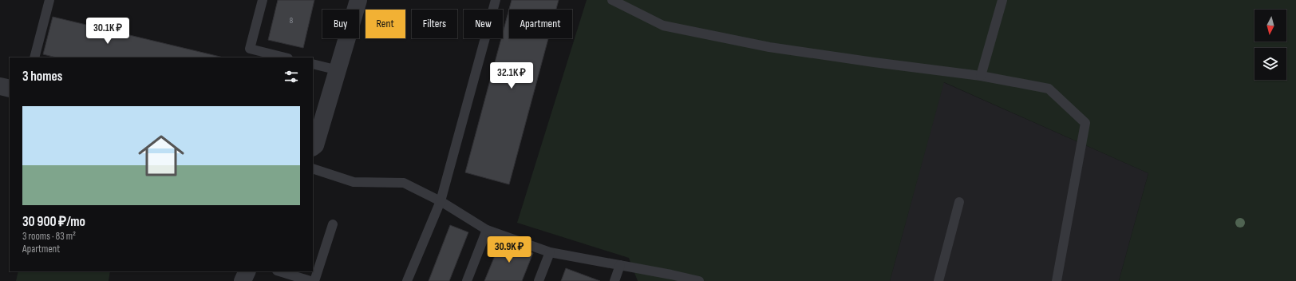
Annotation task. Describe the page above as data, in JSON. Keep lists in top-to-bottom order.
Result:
{
  "house_numbers": ["8"],
  "north": "bottom",
  "page": {
    "chip": [
      "Buy",
      "Rent",
      "Filters",
      "New",
      "Apartment"
    ],
    "price": ["30.1K ₽", "32.1K ₽", "30.9K ₽"],
    "heading": "3 homes",
    "list": [
      {
        "name": "30 900 ₽/mo",
        "note": "3 rooms · 83 m² · Apartment"
      }
    ]
  }
}
